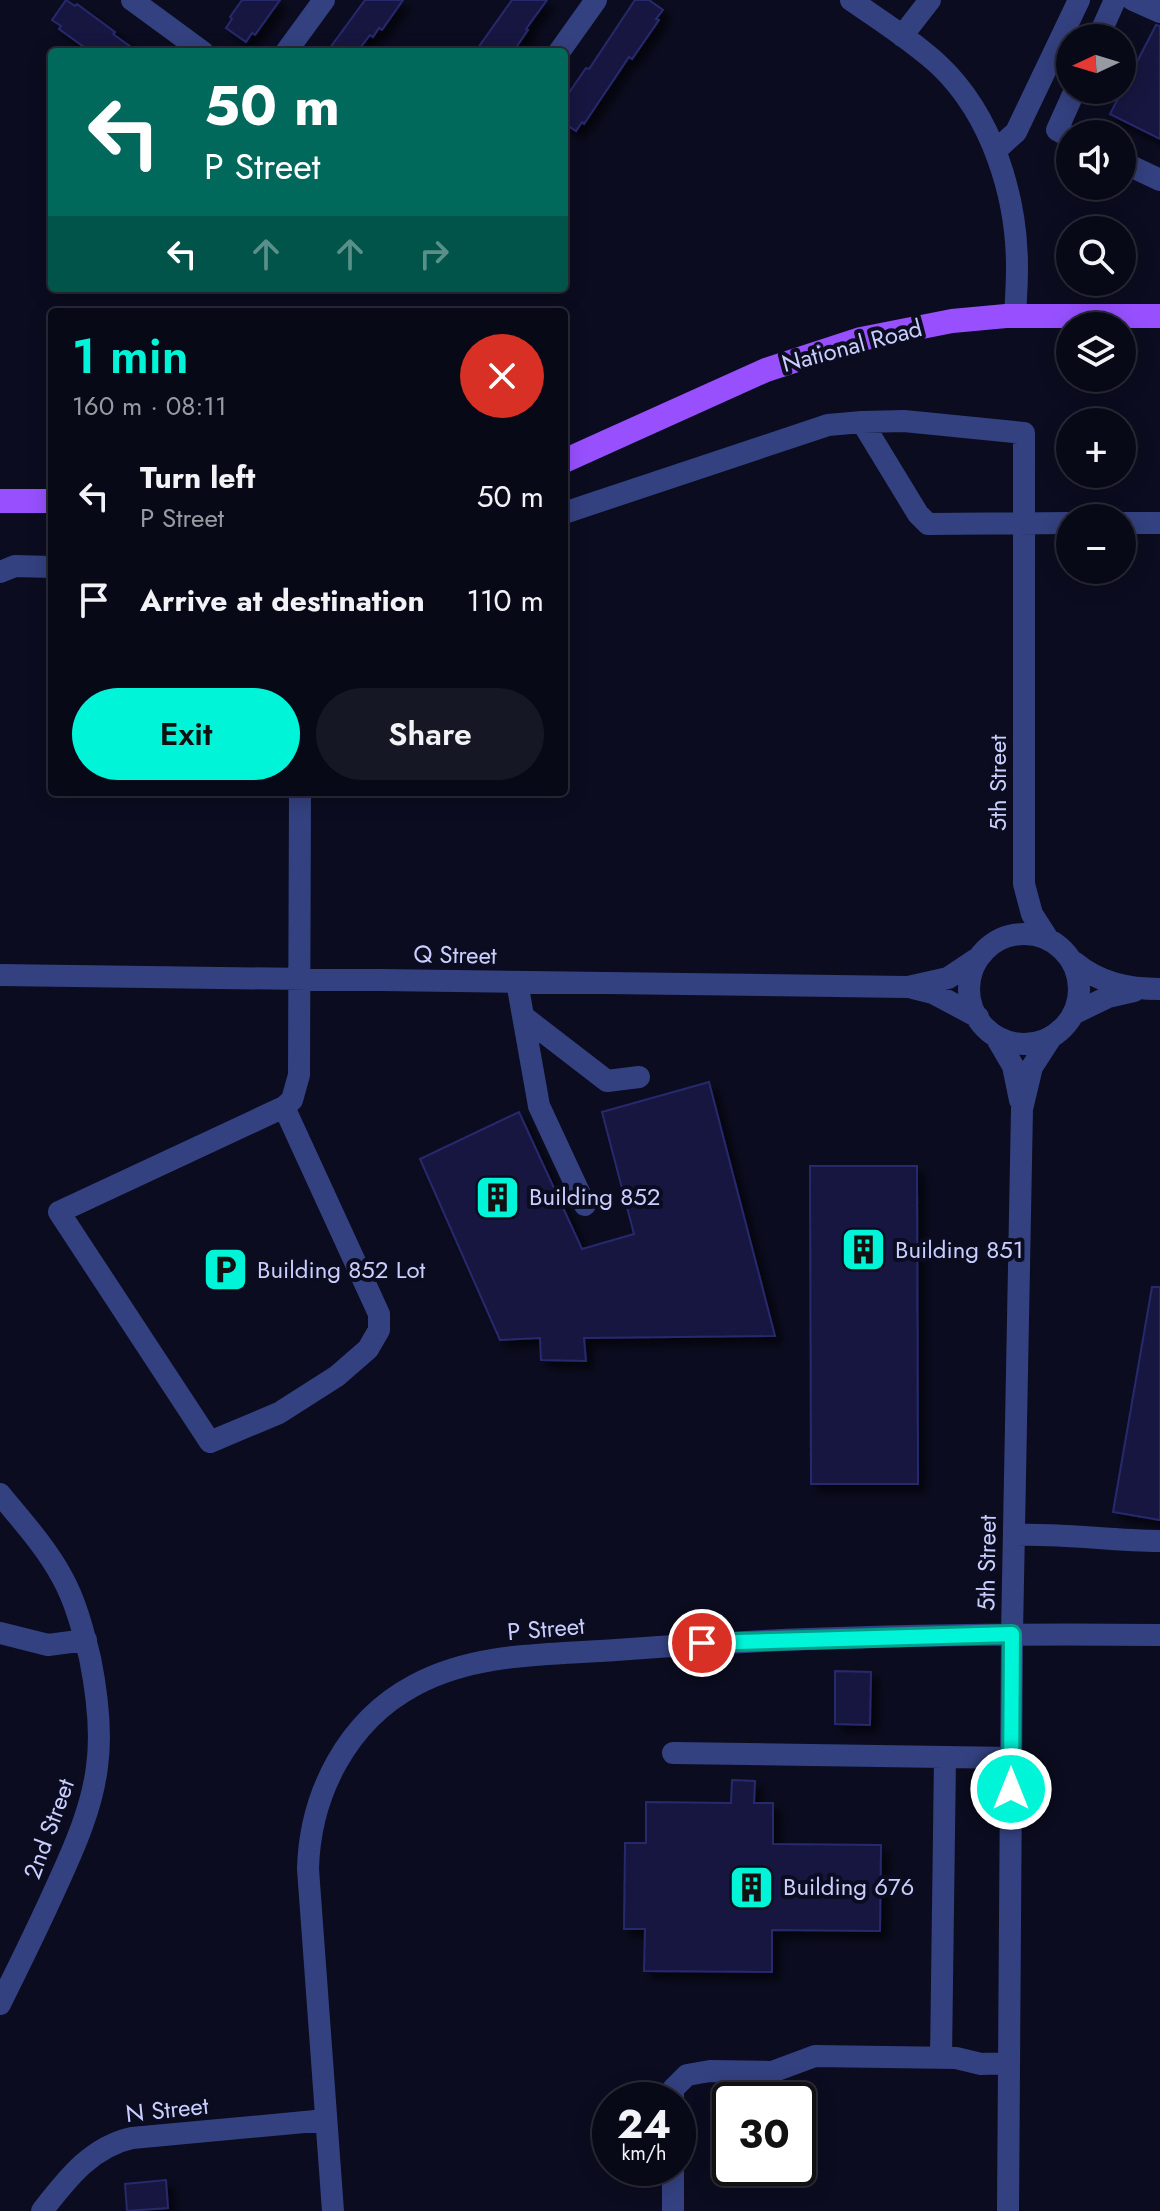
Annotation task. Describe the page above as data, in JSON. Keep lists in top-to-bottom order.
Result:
{
  "streets": {
    "main road": ["National Road"],
    "street": [
      "5th Street",
      "Q Street",
      "P Street",
      "2nd Street",
      "N Street"
    ]
  },
  "crossings": [
    ["5th Street", "Q Street"],
    ["5th Street", "P Street"],
    ["P Street", "N Street"]
  ],
  "places": {
    "building": ["Building 852", "Building 851", "Building 676"],
    "parking": ["Building 852 Lot"]
  },
  "north": "left",
  "page": {
    "map_buttons": ["+", "−"],
    "turn": ["50 m", "P Street"],
    "heading": ["1 min", "160 m · 08:11"],
    "list": [
      {
        "name": "Turn left",
        "note": "P Street",
        "value": "50 m"
      },
      {
        "name": "Arrive at destination",
        "value": "110 m"
      }
    ],
    "buttons": ["Exit", "Share"],
    "speed": "24 km/h",
    "limit": "30"
  }
}
